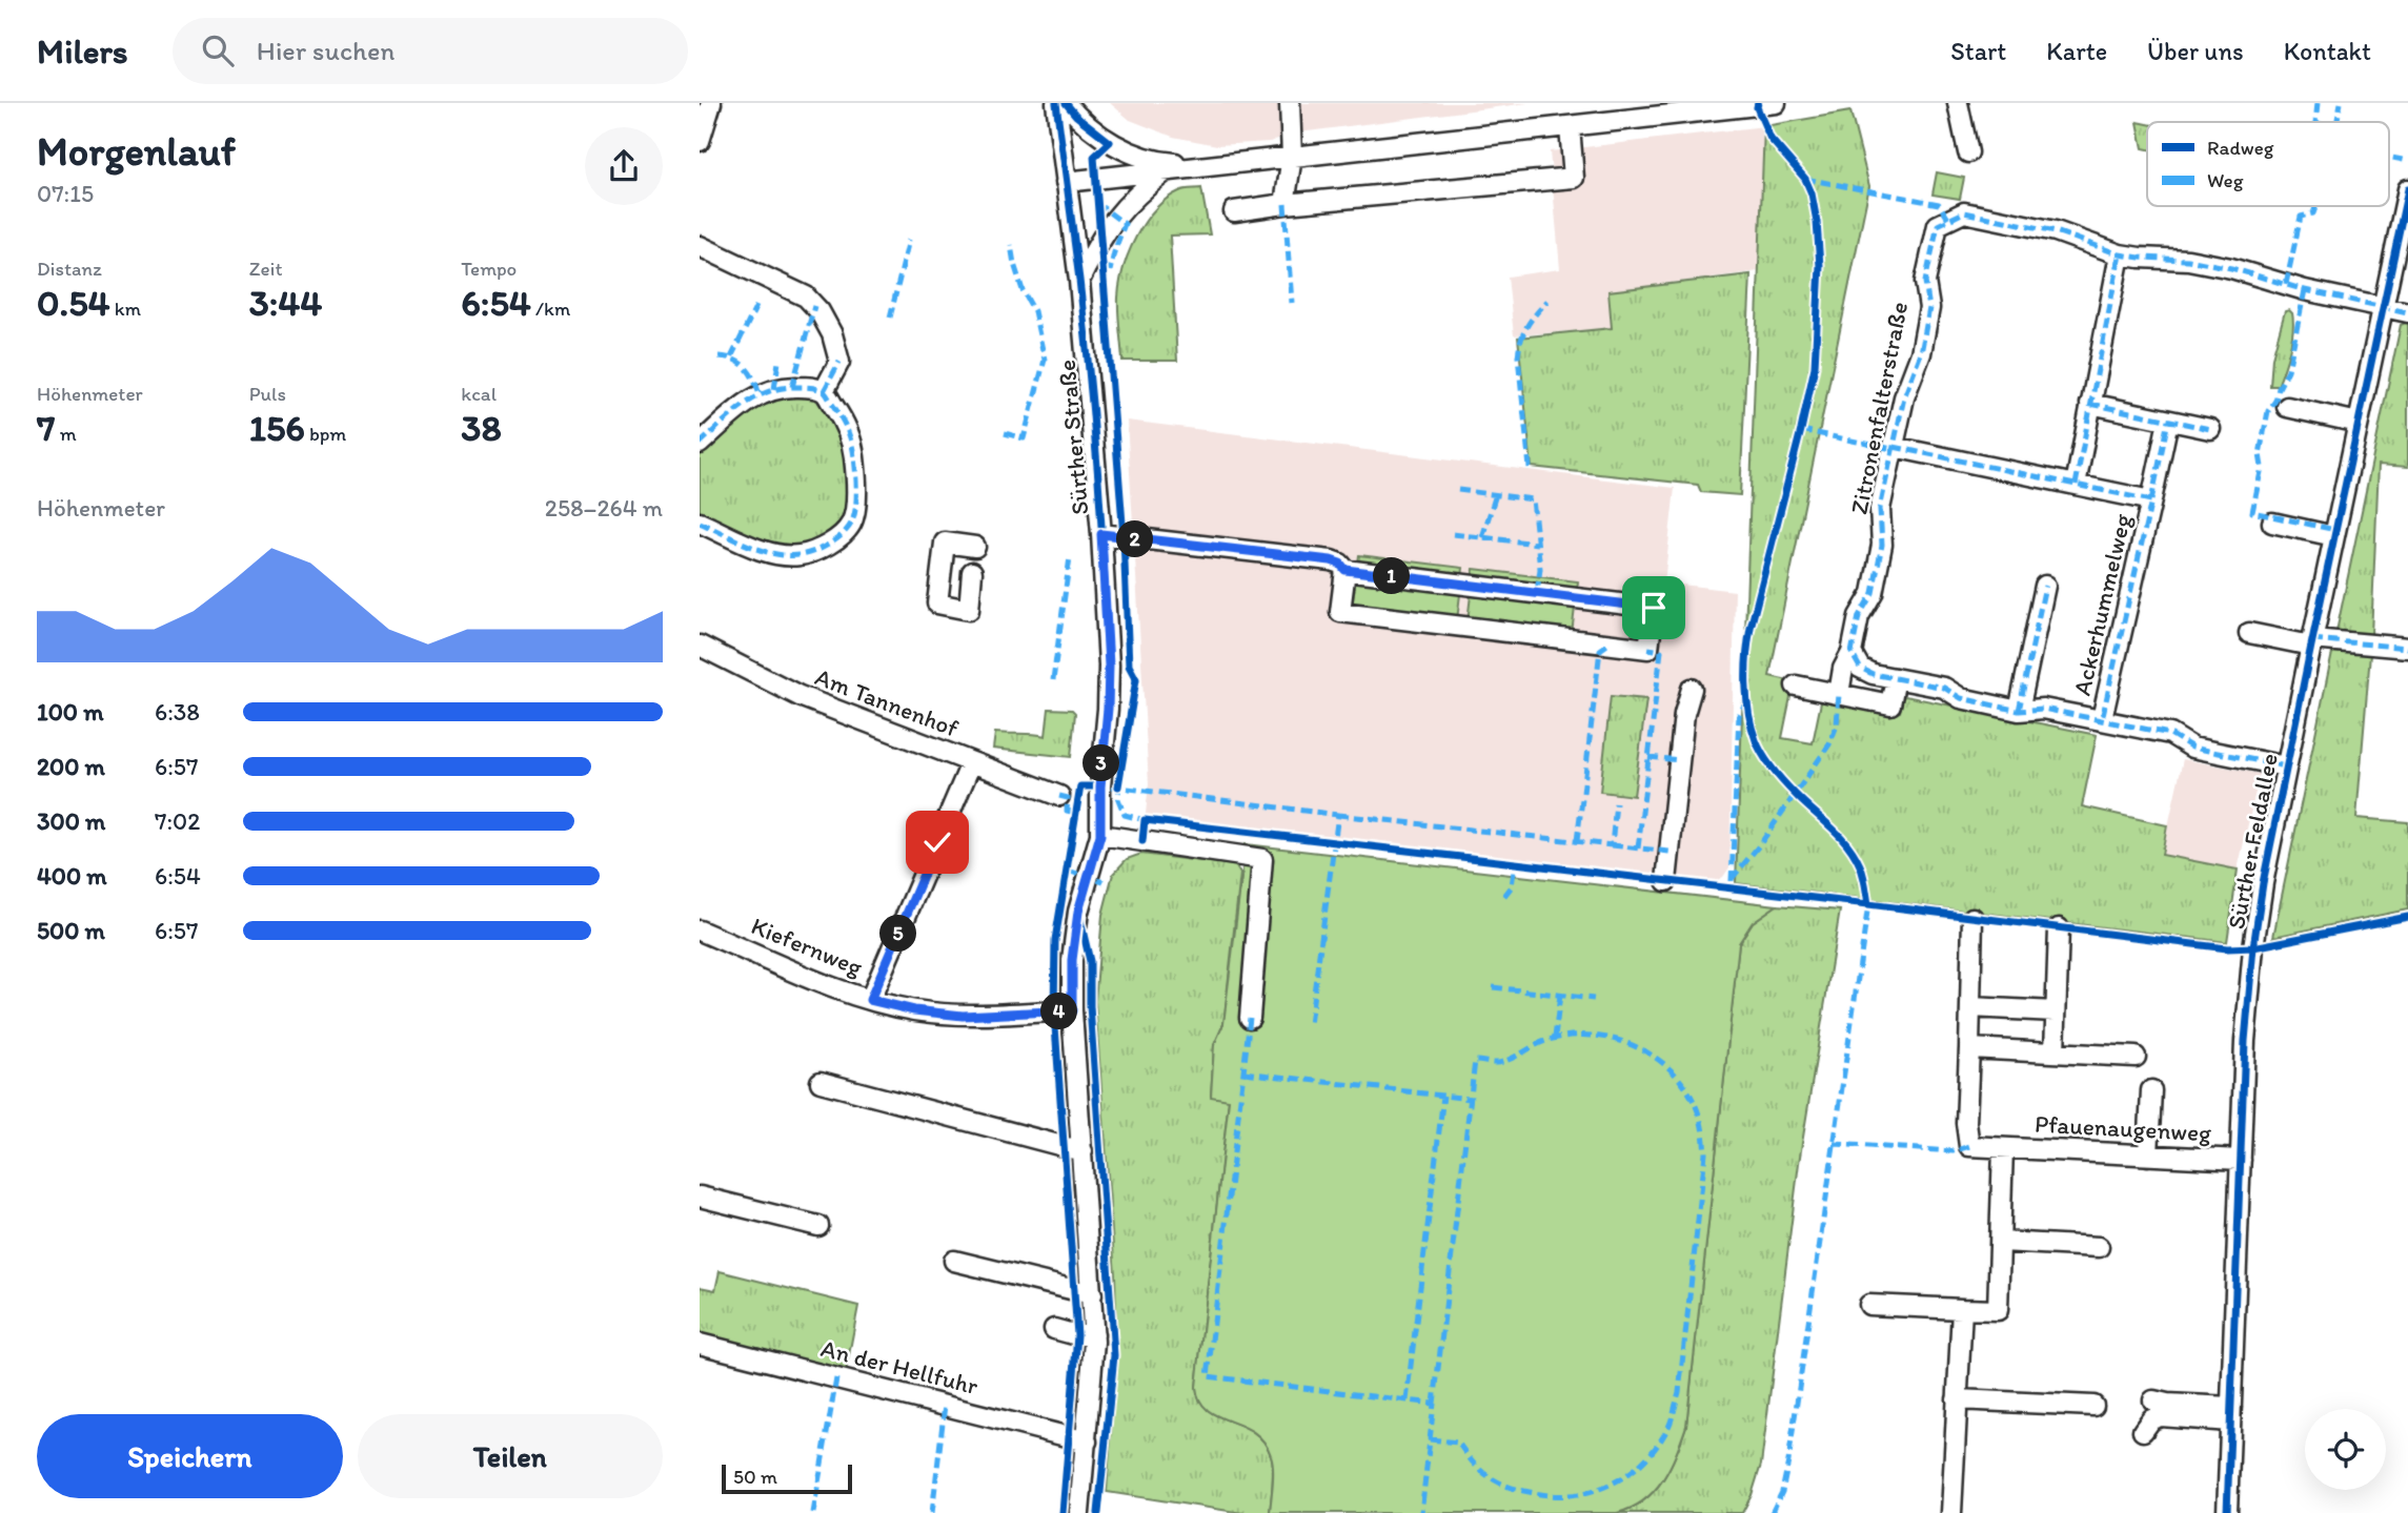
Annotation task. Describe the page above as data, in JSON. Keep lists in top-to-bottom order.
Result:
{
  "streets": {
    "street": [
      "Zitronenfalterstraße",
      "Sürther Straße",
      "Ackerhummelweg",
      "Am Tannenhof",
      "Sürther Feldallee",
      "Kiefernweg",
      "Pfauenaugenweg",
      "An der Hellfuhr"
    ]
  },
  "crossings": [
    ["Zitronenfalterstraße", "Ackerhummelweg"],
    ["Zitronenfalterstraße", "Sürther Feldallee"],
    ["Sürther Straße", "Kiefernweg"],
    ["Sürther Straße", "An der Hellfuhr"],
    ["Sürther Feldallee", "Pfauenaugenweg"]
  ],
  "legend": ["Radweg", "Weg"],
  "scale_bar": "50 m",
  "page": {
    "header": "Milers",
    "search": "Hier suchen",
    "nav": [
      "Start",
      "Karte",
      "Über uns",
      "Kontakt"
    ],
    "heading": ["Morgenlauf", "07:15"],
    "stats": [
      ["Distanz", "0.54 km"],
      ["Zeit", "3:44"],
      ["Tempo", "6:54 /km"],
      ["Höhenmeter", "7 m"],
      ["Puls", "156 bpm"],
      ["kcal", "38"]
    ],
    "chart": ["Höhenmeter", "258–264 m"],
    "pins": [
      "2",
      "1",
      "3",
      "5",
      "4"
    ],
    "list": [
      {
        "name": "100 m",
        "note": "6:38"
      },
      {
        "name": "200 m",
        "note": "6:57"
      },
      {
        "name": "300 m",
        "note": "7:02"
      },
      {
        "name": "400 m",
        "note": "6:54"
      },
      {
        "name": "500 m",
        "note": "6:57"
      }
    ],
    "buttons": ["Speichern", "Teilen"],
    "scale": "50 m"
  }
}
